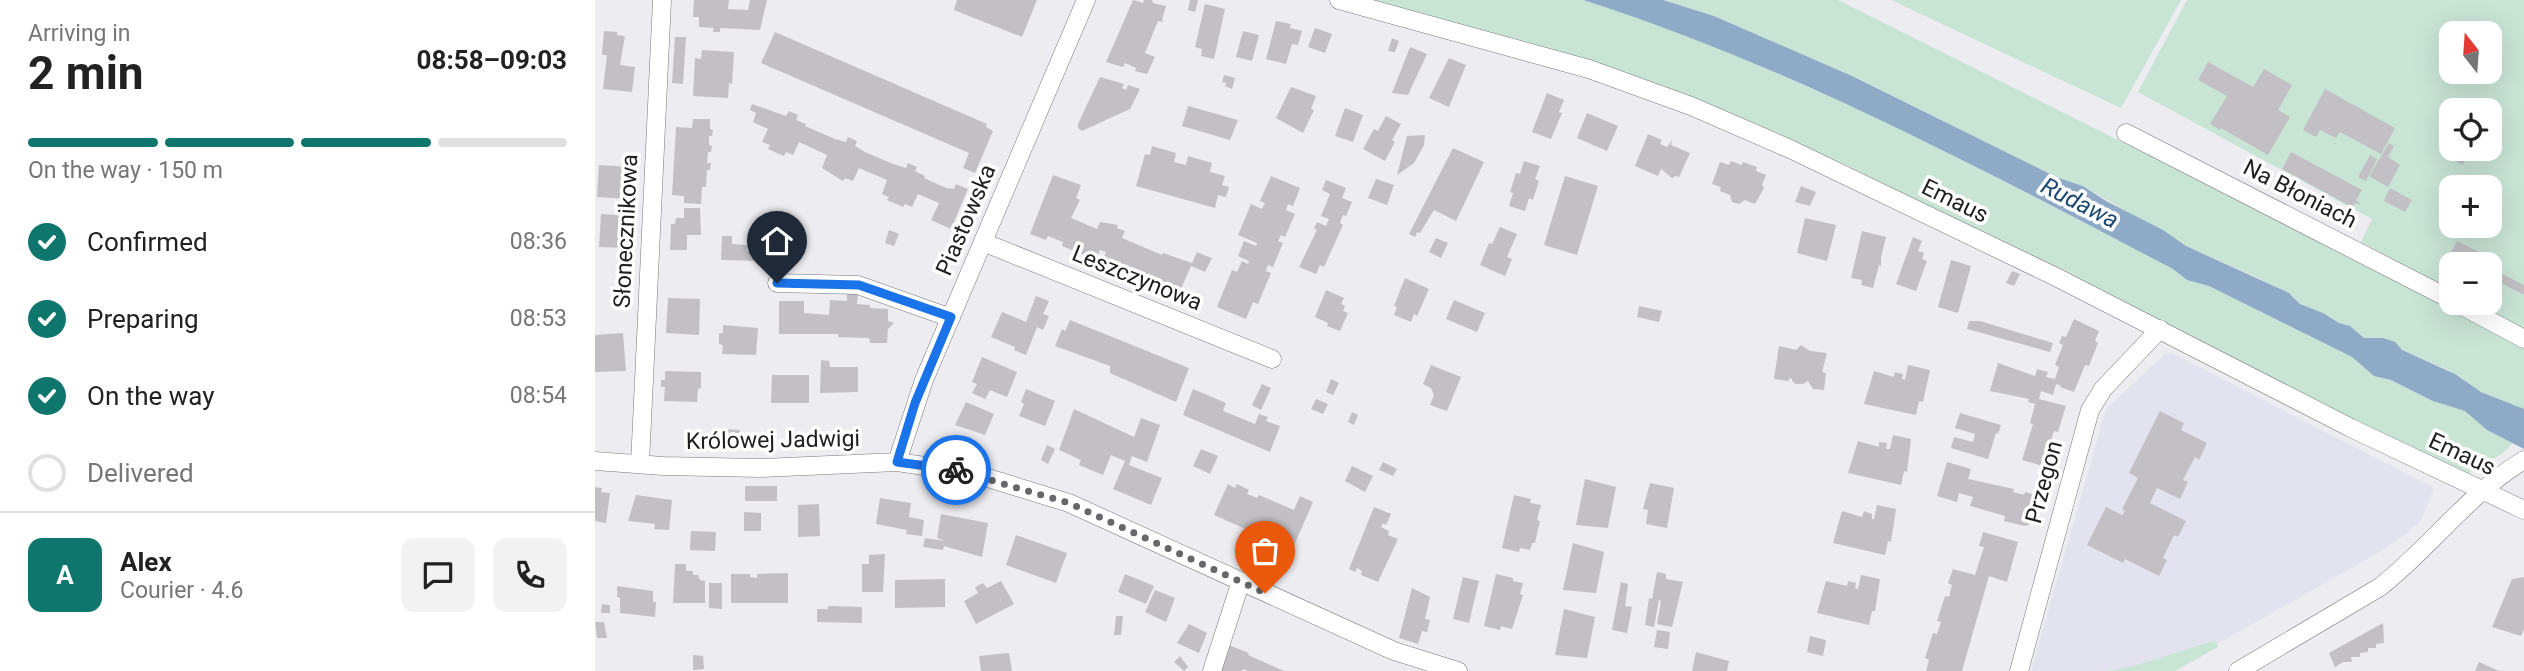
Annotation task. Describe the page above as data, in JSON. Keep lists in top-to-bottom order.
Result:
{
  "streets": {
    "street": [
      "Na Błoniach",
      "Emaus",
      "Piastowska",
      "Słonecznikowa",
      "Leszczynowa",
      "Królowej Jadwigi",
      "Przegon"
    ]
  },
  "crossings": [
    ["Emaus", "Przegon"],
    ["Piastowska", "Leszczynowa"],
    ["Piastowska", "Królowej Jadwigi"],
    ["Słonecznikowa", "Królowej Jadwigi"]
  ],
  "water": ["Rudawa"],
  "north": "top",
  "page": {
    "heading": ["2 min", "Arriving in", "08:58–09:03"],
    "panel": ["Alex", "Courier · 4.6"],
    "map_buttons": ["+", "−"],
    "bar": "On the way · 150 m",
    "list": [
      ["Confirmed", "08:36"],
      ["Preparing", "08:53"],
      ["On the way", "08:54"],
      "Delivered"
    ],
    "round": "A"
  }
}
